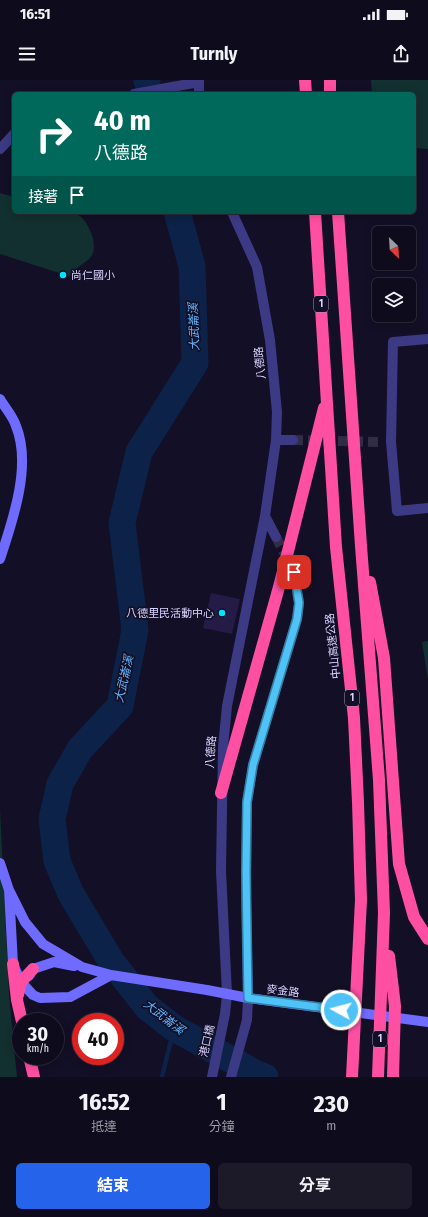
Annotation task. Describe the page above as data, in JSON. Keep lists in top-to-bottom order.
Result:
{
  "streets": {
    "highway": ["1", "中山高速公路"],
    "street": ["八德路", "麥金路", "港口橋"]
  },
  "crossings": [
    ["八德路", "麥金路"],
    ["八德路", "港口橋"],
    ["麥金路", "港口橋"]
  ],
  "water": ["大武崙溪"],
  "places": ["尚仁國小", "八德里民活動中心"],
  "north": "bottom right",
  "page": {
    "status": "16:51",
    "header": "Turnly",
    "turn": ["40 m", "八德路"],
    "then": "接著",
    "speed": "30 km/h",
    "limit": "40",
    "eta": [
      "16:52",
      "抵達",
      "1",
      "分鐘",
      "230",
      "m"
    ],
    "buttons": ["結束", "分享"]
  }
}
